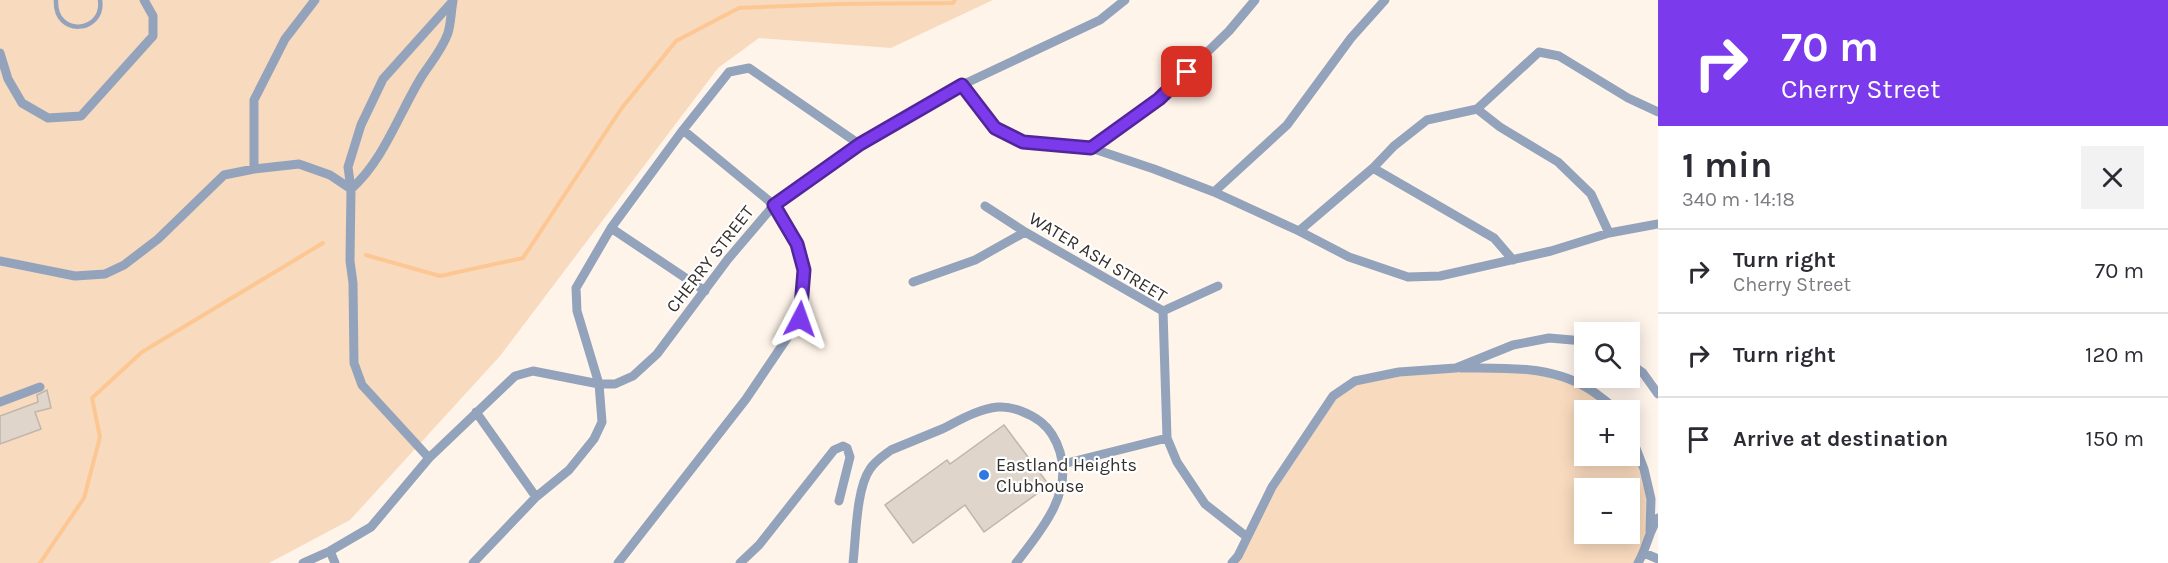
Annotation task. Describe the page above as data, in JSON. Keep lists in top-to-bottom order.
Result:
{
  "streets": {
    "street": ["WATER ASH STREET", "CHERRY STREET"]
  },
  "places": ["Eastland Heights Clubhouse"],
  "page": {
    "turn": ["70 m", "Cherry Street"],
    "heading": ["1 min", "340 m · 14:18"],
    "list": [
      {
        "name": "Turn right",
        "note": "Cherry Street",
        "value": "70 m"
      },
      {
        "name": "Turn right",
        "value": "120 m"
      },
      {
        "name": "Arrive at destination",
        "value": "150 m"
      }
    ],
    "map_buttons": ["+", "−"]
  }
}
